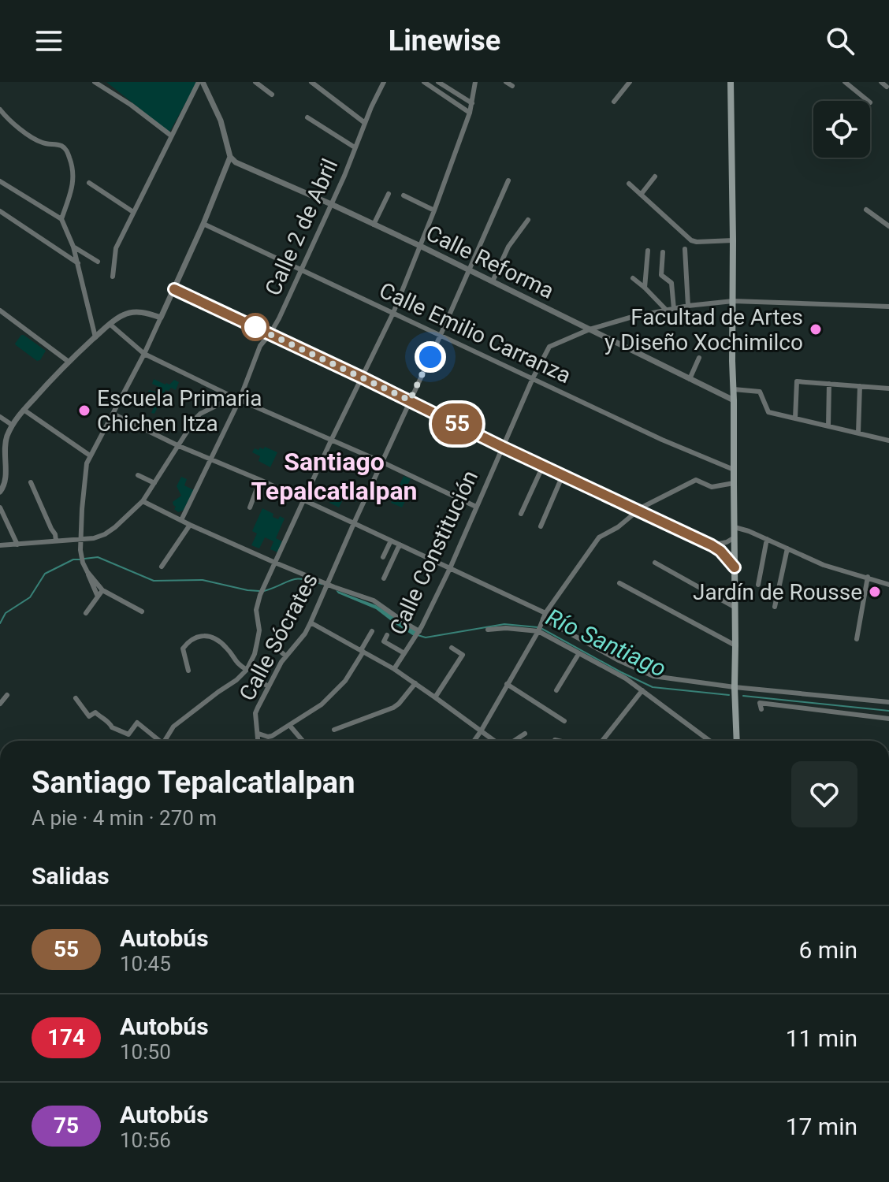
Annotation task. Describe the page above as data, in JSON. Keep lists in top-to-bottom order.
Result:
{
  "streets": {
    "street": [
      "Calle 2 de Abril",
      "Calle Reforma",
      "Calle Emilio Carranza",
      "Calle Constitución",
      "Calle Sócrates"
    ]
  },
  "crossings": [
    ["Calle 2 de Abril", "Calle Reforma"],
    ["Calle 2 de Abril", "Calle Emilio Carranza"],
    ["Calle Reforma", "Calle Constitución"],
    ["Calle Reforma", "Calle Sócrates"],
    ["Calle Emilio Carranza", "Calle Constitución"],
    ["Calle Emilio Carranza", "Calle Sócrates"]
  ],
  "districts": ["Santiago Tepalcatlalpan"],
  "water": ["Río Santiago"],
  "places": ["Facultad de Artes y Diseño Xochimilco", "Escuela Primaria Chichen Itza", "Jardín de Rousse"],
  "lines": ["bus line 55"],
  "page": {
    "header": "Linewise",
    "on_map": "55",
    "heading": [
      ["Santiago Tepalcatlalpan", "A pie · 4 min · 270 m"],
      "Salidas"
    ],
    "list": [
      {
        "mark": "55",
        "name": "Autobús",
        "note": "10:45",
        "value": "6 min"
      },
      {
        "mark": "174",
        "name": "Autobús",
        "note": "10:50",
        "value": "11 min"
      },
      {
        "mark": "75",
        "name": "Autobús",
        "note": "10:56",
        "value": "17 min"
      }
    ]
  }
}
